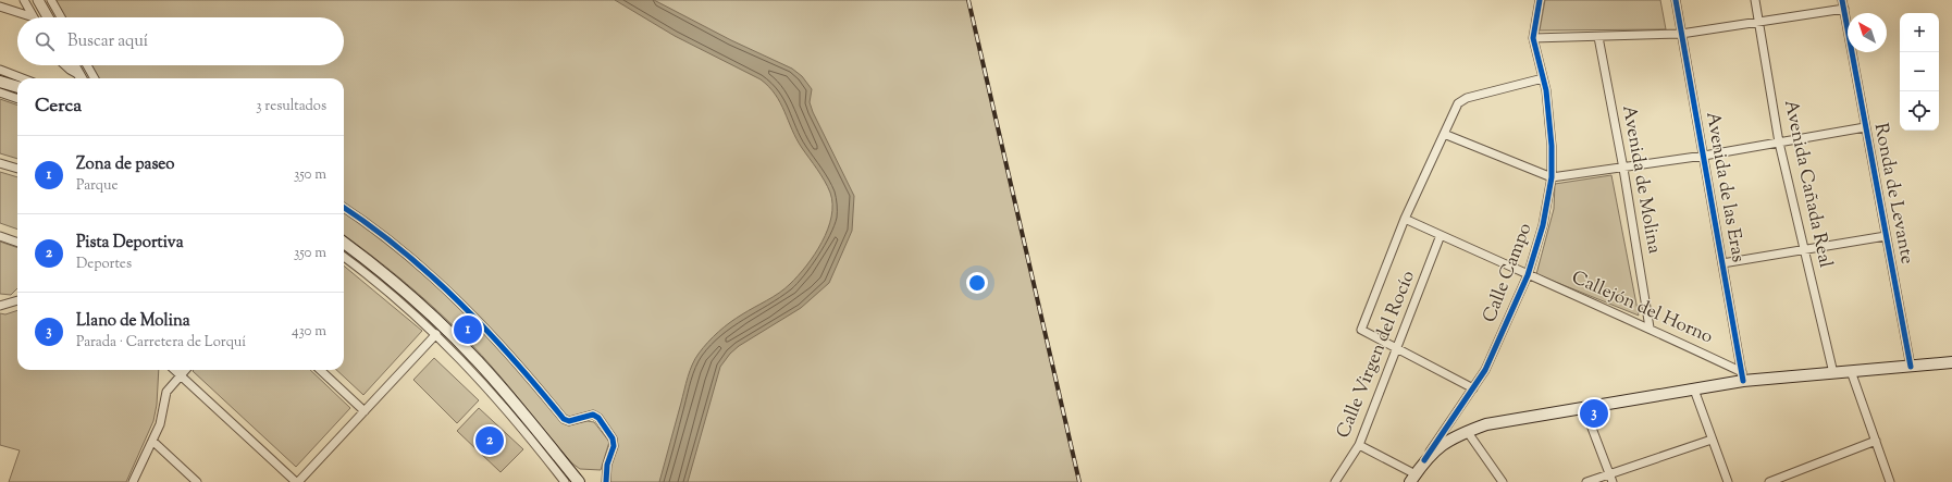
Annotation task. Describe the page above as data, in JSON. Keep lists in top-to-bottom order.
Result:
{
  "streets": {
    "street": [
      "Avenida de Molina",
      "Avenida Cañada Real",
      "Avenida de las Eras",
      "Ronda de Levante",
      "Calle Campo",
      "Callejón del Horno",
      "Calle Virgen del Rocío"
    ]
  },
  "crossings": [
    ["Avenida de Molina", "Callejón del Horno"],
    ["Avenida de las Eras", "Callejón del Horno"],
    ["Calle Campo", "Callejón del Horno"],
    ["Callejón del Horno", "Calle Virgen del Rocío"]
  ],
  "north": "top left",
  "page": {
    "map_buttons": ["+", "−"],
    "search": "Buscar aquí",
    "heading": ["Cerca", "3 resultados"],
    "list": [
      {
        "mark": "1",
        "name": "Zona de paseo",
        "note": "Parque",
        "value": "350 m"
      },
      {
        "mark": "2",
        "name": "Pista Deportiva",
        "note": "Deportes",
        "value": "350 m"
      },
      {
        "mark": "3",
        "name": "Llano de Molina",
        "note": "Parada · Carretera de Lorquí",
        "value": "430 m"
      }
    ],
    "pins": ["1", "3", "2"]
  }
}
